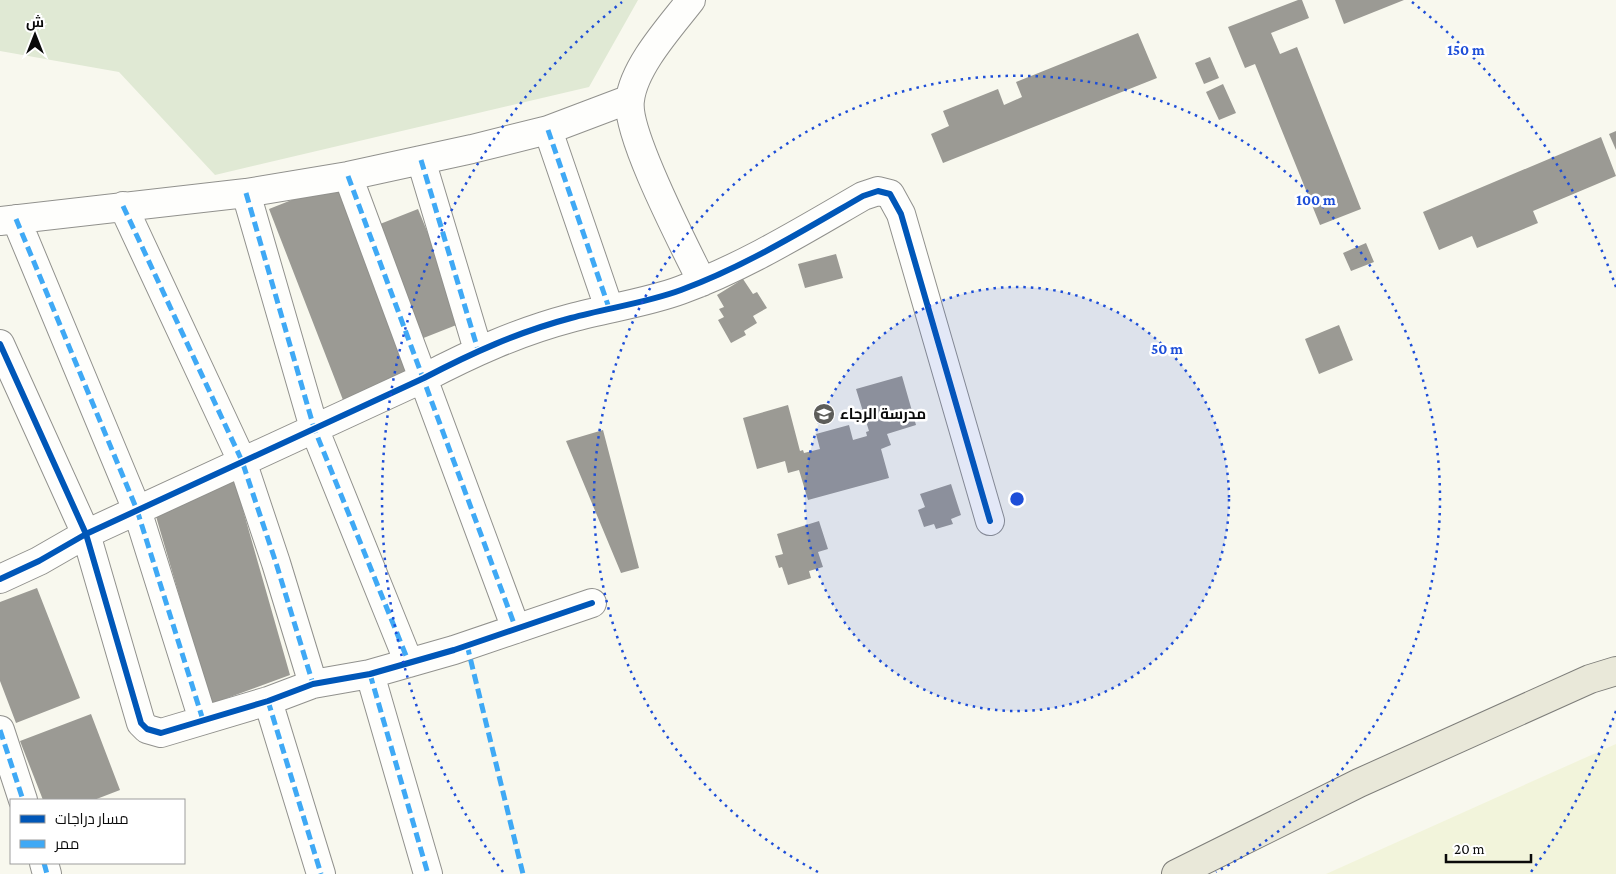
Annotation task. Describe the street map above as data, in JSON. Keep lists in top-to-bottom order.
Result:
{
  "places": {
    "school or university": ["مدرسة الرجاء"]
  },
  "legend": ["مسار دراجات", "ممر"],
  "scale_bar": "20 m",
  "north": "top",
  "rings": ["150 m", "100 m", "50 m"]
}
